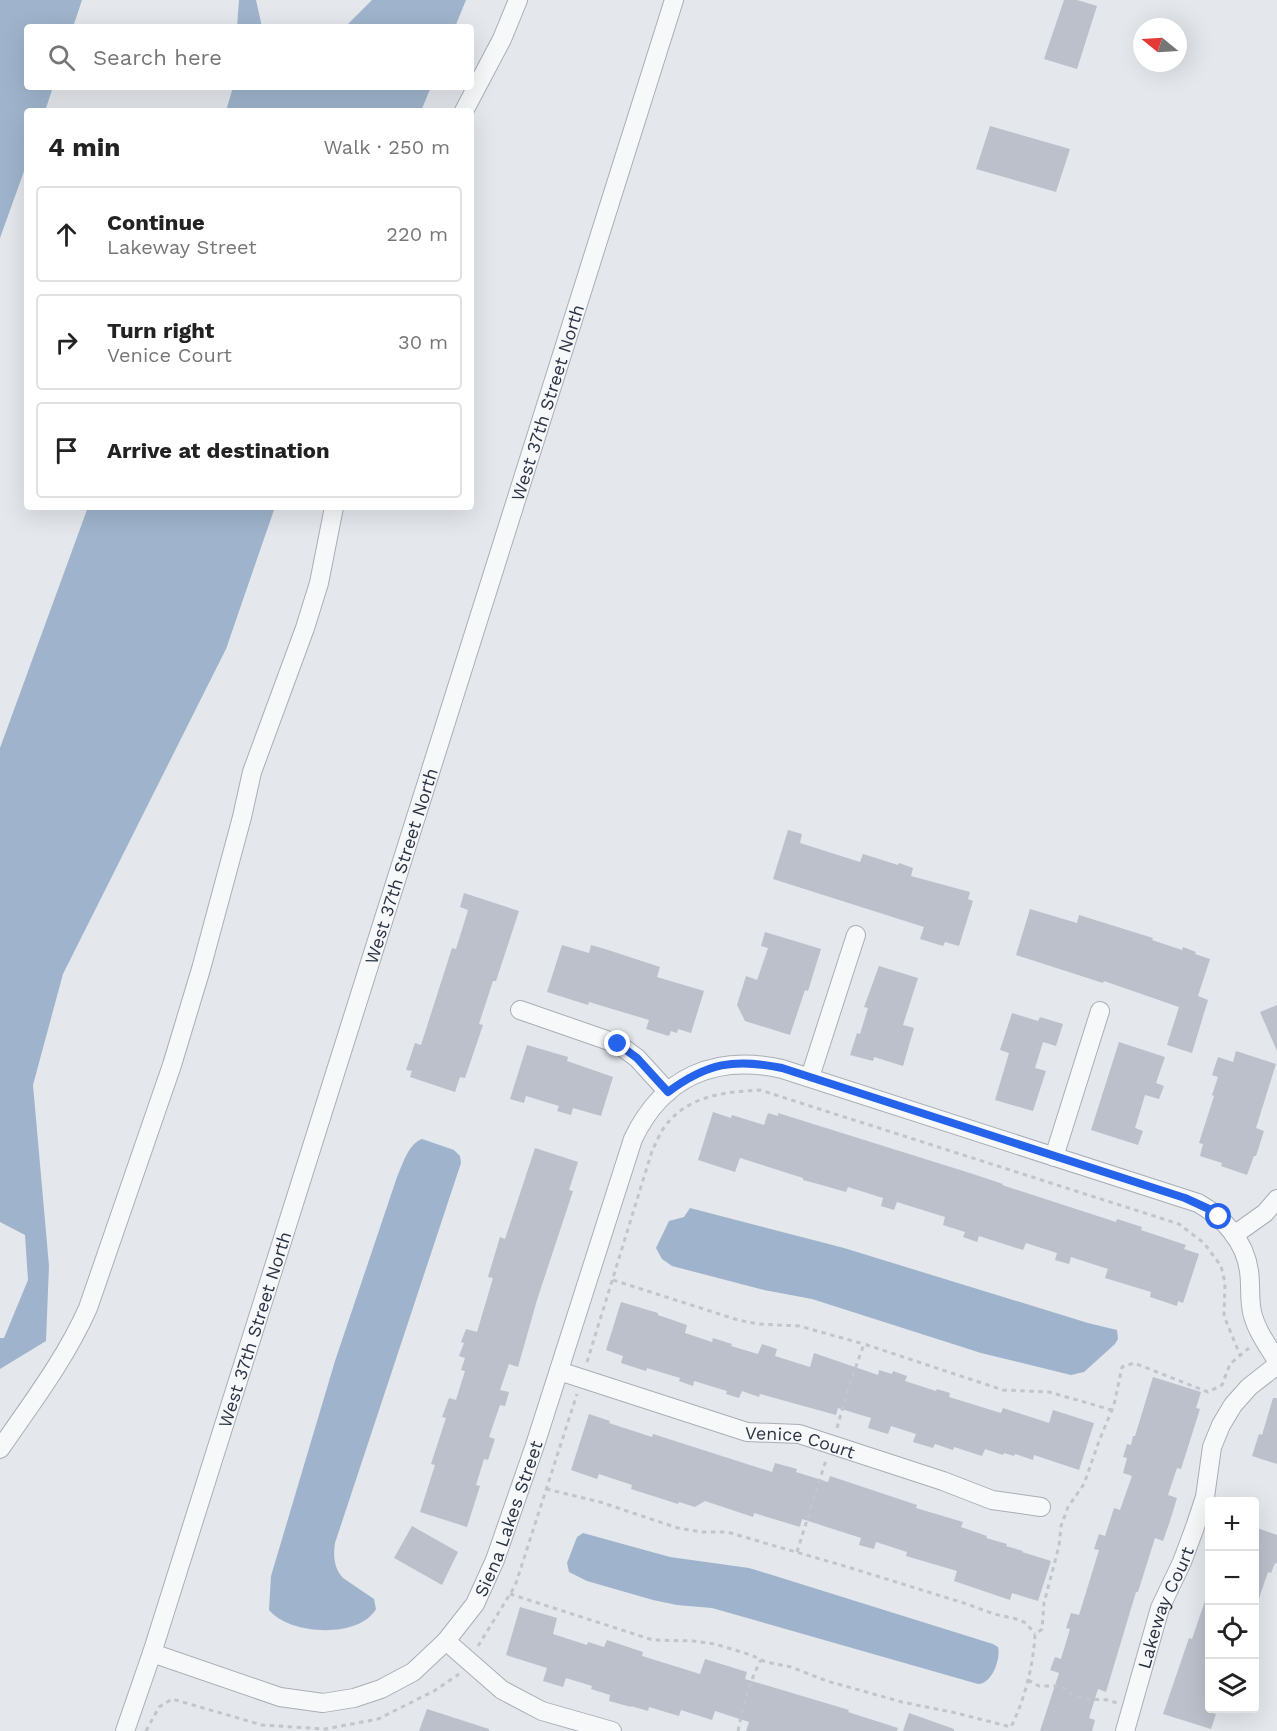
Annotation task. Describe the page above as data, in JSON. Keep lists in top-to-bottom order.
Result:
{
  "streets": {
    "street": [
      "West 37th Street North",
      "Venice Court",
      "Siena Lakes Street",
      "Lakeway Court"
    ]
  },
  "crossings": [
    ["West 37th Street North", "Siena Lakes Street"],
    ["Venice Court", "Siena Lakes Street"],
    ["Siena Lakes Street", "Lakeway Court"]
  ],
  "north": "left",
  "page": {
    "search": "Search here",
    "heading": ["4 min", "Walk · 250 m"],
    "list": [
      ["Continue", "Lakeway Street", "220 m"],
      ["Turn right", "Venice Court", "30 m"],
      "Arrive at destination"
    ],
    "map_buttons": ["+", "−"]
  }
}
